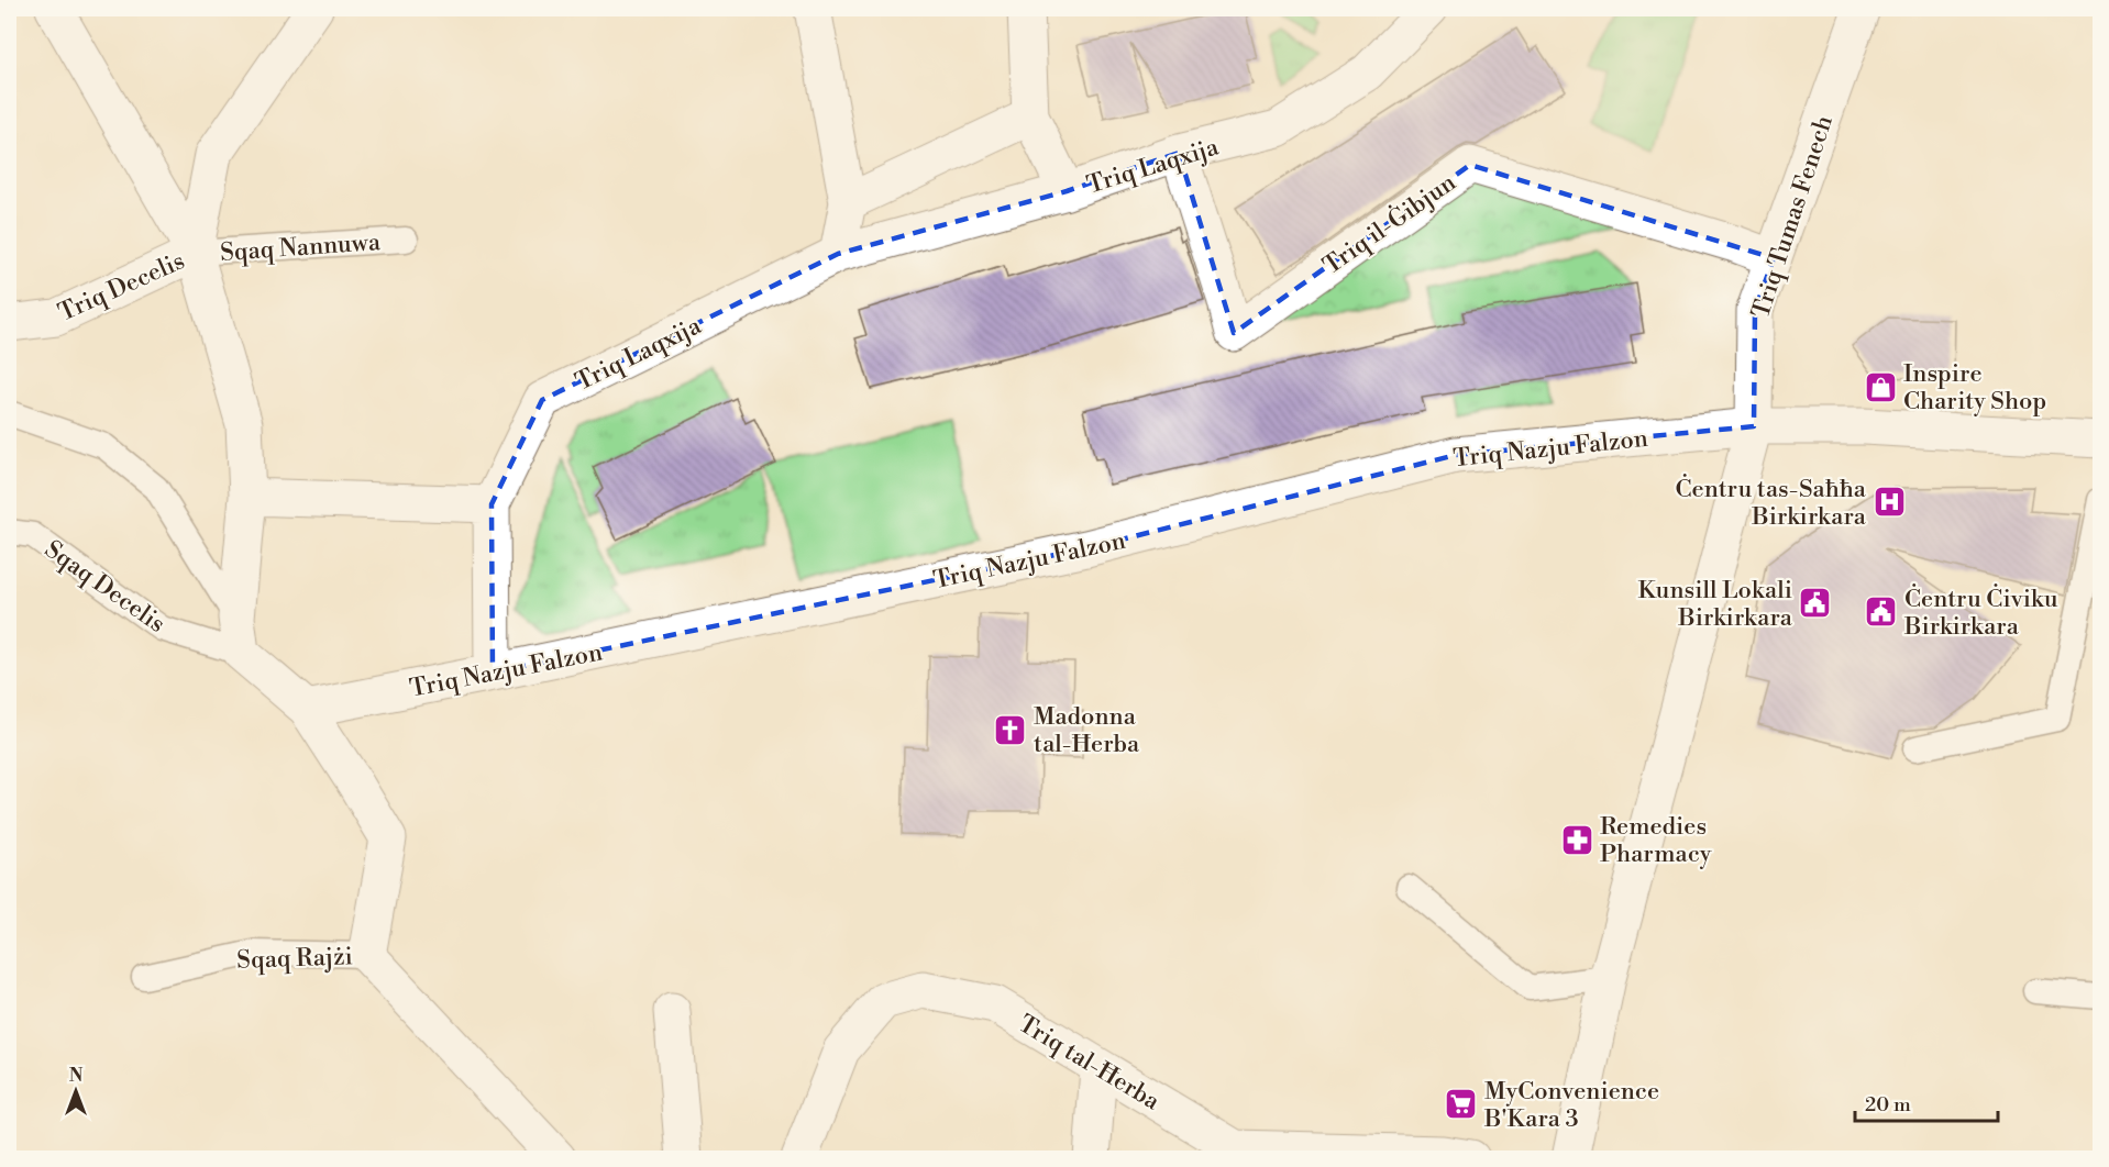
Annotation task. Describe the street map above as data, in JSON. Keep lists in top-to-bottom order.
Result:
{
  "streets": {
    "street": [
      "Triq Laqxija",
      "Triq Tumas Fenech",
      "Triq il-Ġibjun",
      "Triq Decelis",
      "Triq Nazju Falzon",
      "Triq tal-Ħerba"
    ],
    "lane": ["Sqaq Nannuwa", "Sqaq Decelis", "Sqaq Rajżi"]
  },
  "crossings": [
    ["Triq Laqxija", "Triq il-Ġibjun"],
    ["Triq Laqxija", "Triq Nazju Falzon"],
    ["Triq Tumas Fenech", "Triq il-Ġibjun"],
    ["Triq Tumas Fenech", "Triq Nazju Falzon"],
    ["Sqaq Nannuwa", "Triq Decelis"]
  ],
  "places": {
    "shop": ["Inspire Charity Shop"],
    "hospital": ["Ċentru tas-Saħħa Birkirkara"],
    "public building": ["Kunsill Lokali Birkirkara", "Ċentru Ċiviku Birkirkara"],
    "church": ["Madonna tal-Ħerba"],
    "pharmacy": ["Remedies Pharmacy"],
    "supermarket": ["MyConvenience B'Kara 3"]
  },
  "scale_bar": "20 m",
  "north": "top"
}
